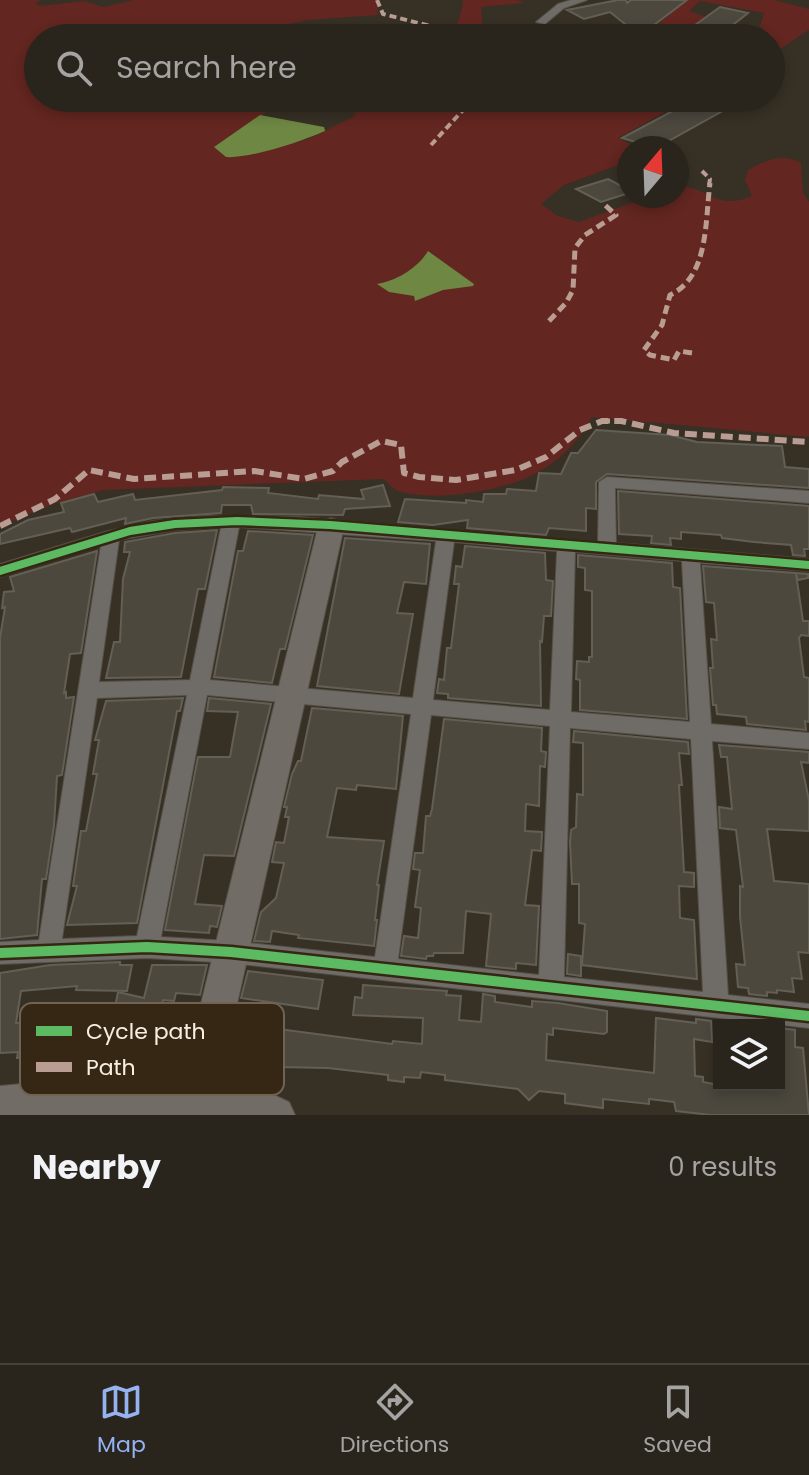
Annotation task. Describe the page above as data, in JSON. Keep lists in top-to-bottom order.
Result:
{
  "legend": ["Cycle path", "Path"],
  "north": "top",
  "page": {
    "search": "Search here",
    "heading": ["Nearby", "0 results"],
    "nav": ["Map", "Directions", "Saved"]
  }
}
